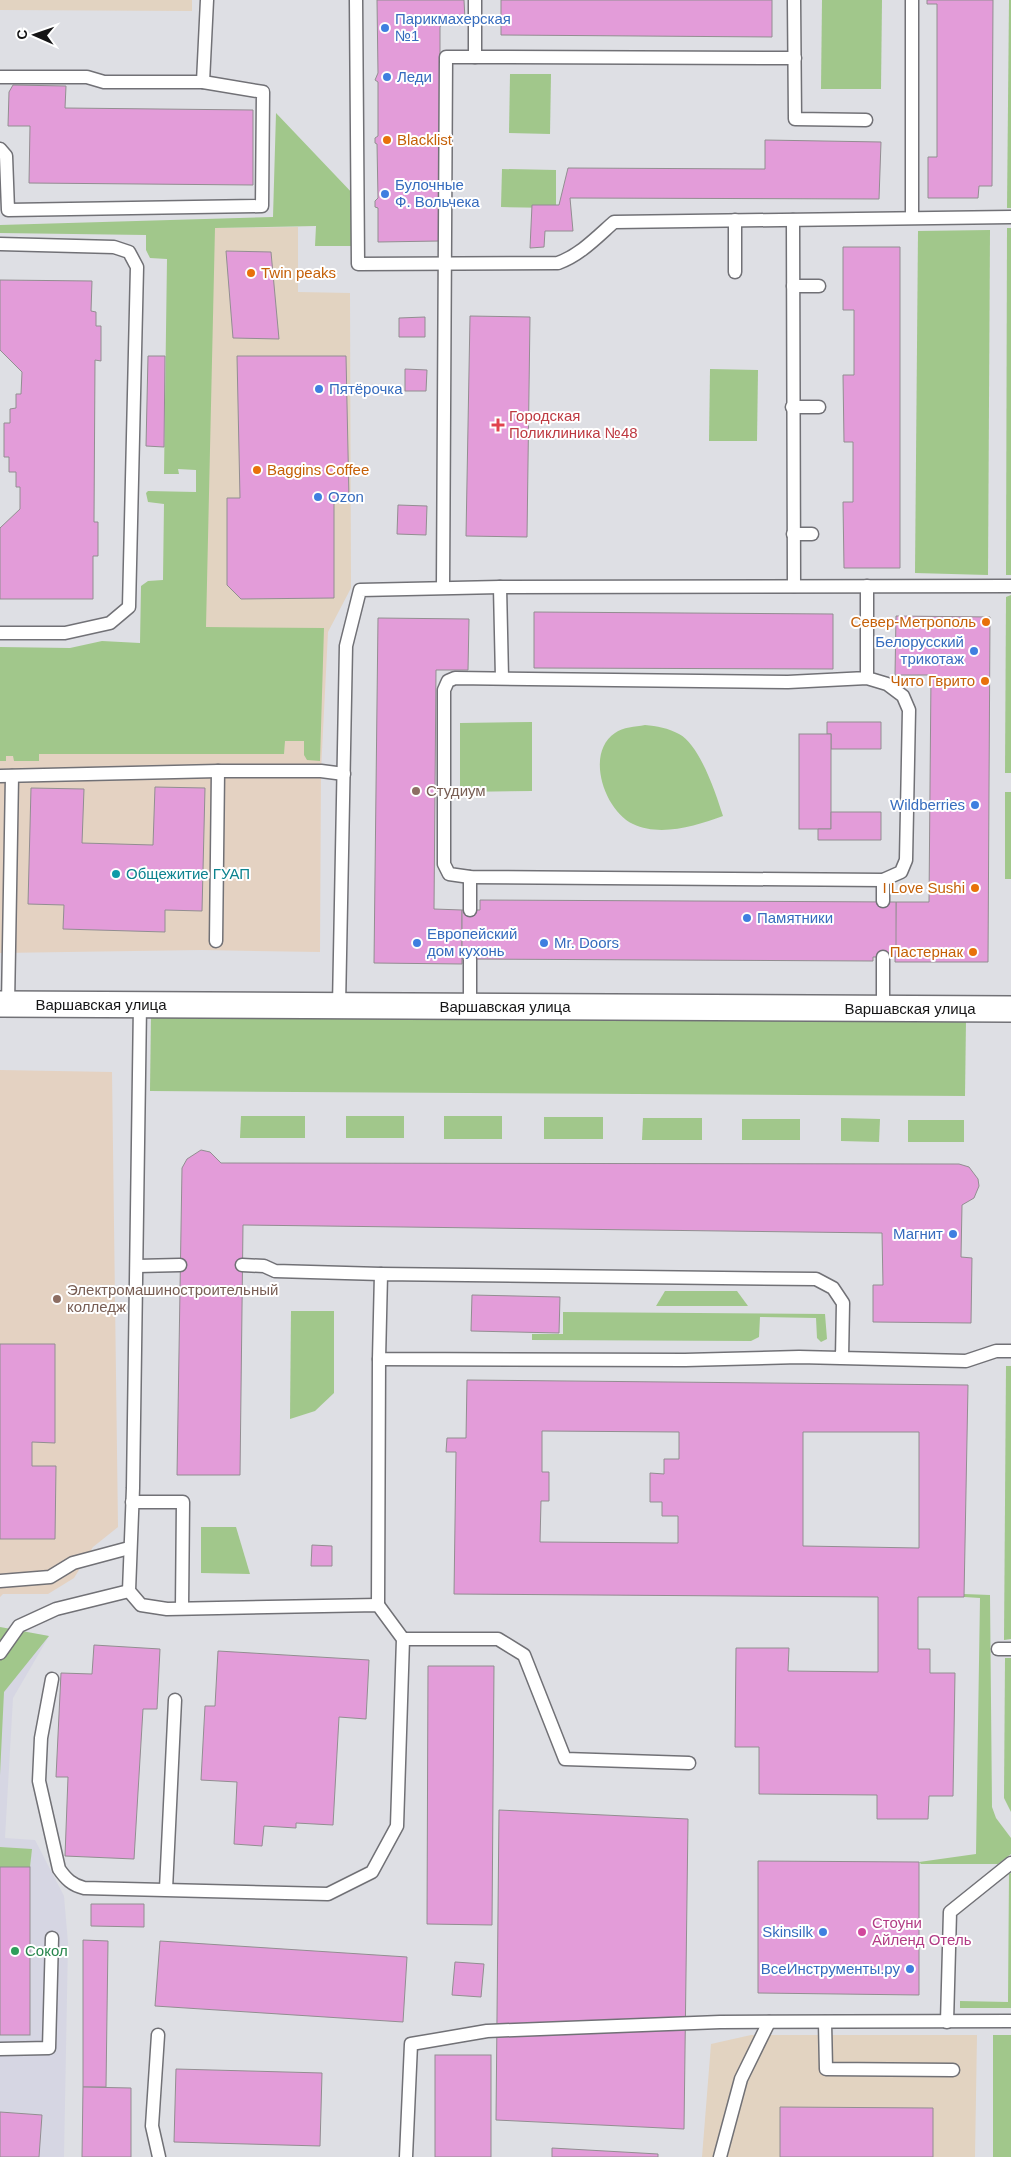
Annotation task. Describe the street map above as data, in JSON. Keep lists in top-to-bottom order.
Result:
{
  "streets": {
    "street": ["Варшавская улица"]
  },
  "places": {
    "other": [
      "Парикмахерская №1",
      "Леди",
      "Blacklist",
      "Булочные Ф. Вольчека",
      "Twin peaks",
      "Пятёрочка",
      "Baggins Coffee",
      "Ozon",
      "Север-Метрополь",
      "Белорусский трикотаж",
      "Чито Гврито",
      "Студиум",
      "Wildberries",
      "Общежитие ГУАП",
      "I Love Sushi",
      "Памятники",
      "Европейский дом кухонь",
      "Mr. Doors",
      "Пастернак",
      "Магнит",
      "Электромашиностроительный колледж",
      "Skinsilk",
      "Стоуни Айленд Отель",
      "Сокол",
      "ВсеИнструменты.ру"
    ],
    "health": ["Городская Поликлиника №48"]
  },
  "north": "left"
}
